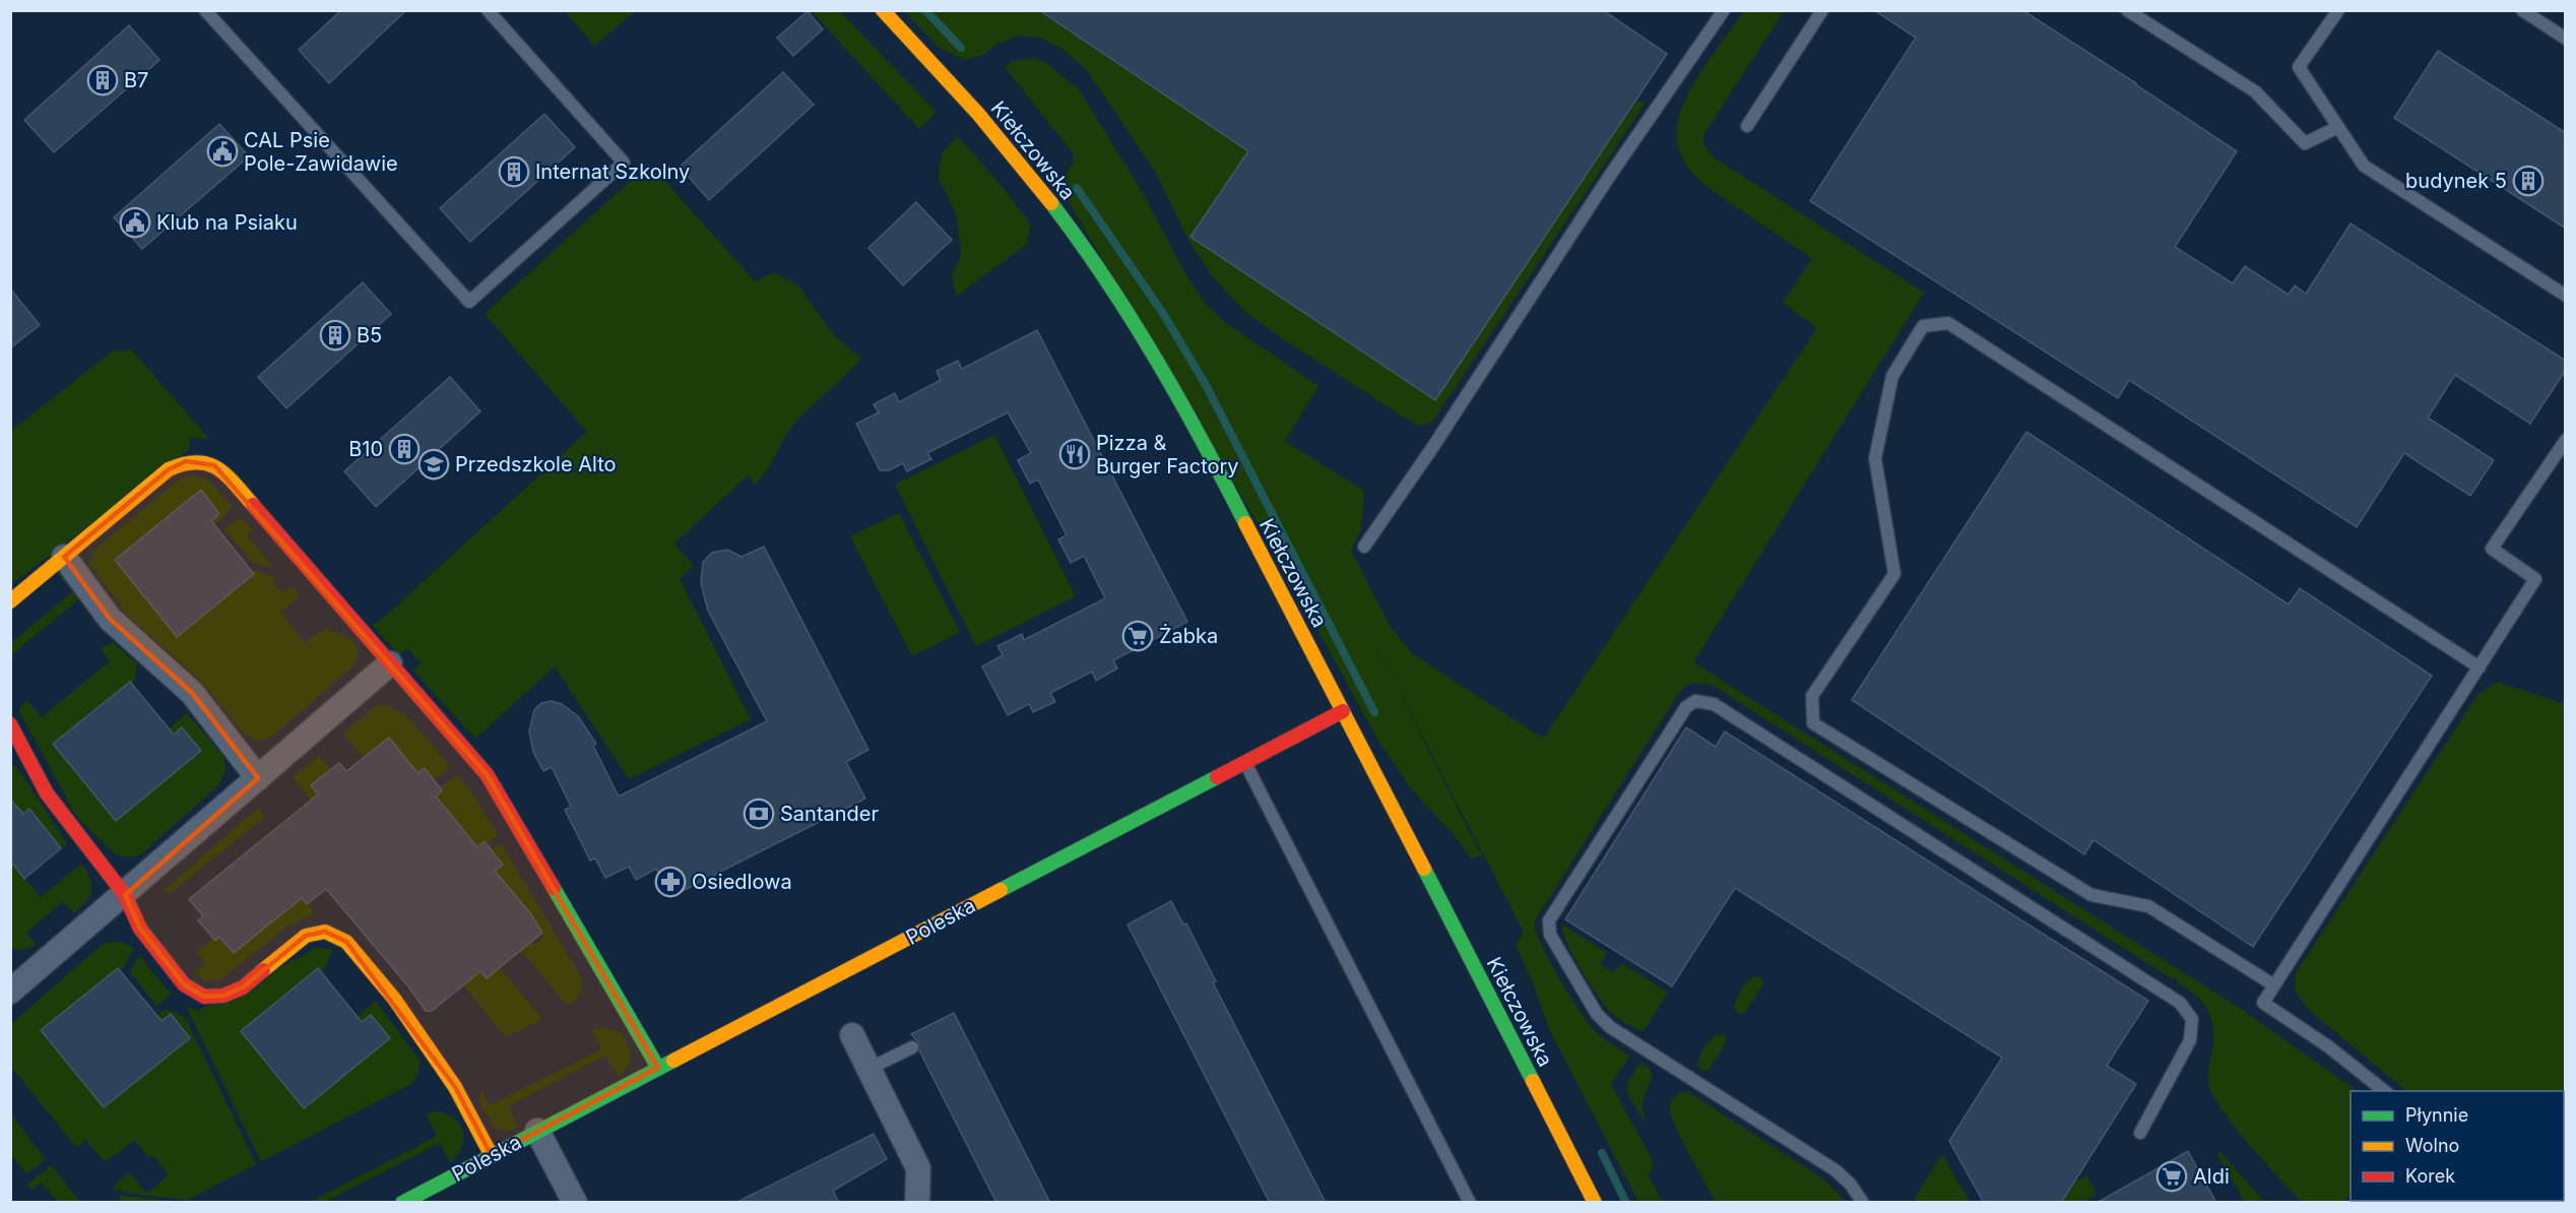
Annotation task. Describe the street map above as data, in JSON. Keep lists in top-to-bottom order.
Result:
{
  "streets": {
    "street": ["Kiełczowska", "Poleska"]
  },
  "crossings": [
    ["Kiełczowska", "Poleska"]
  ],
  "places": {
    "building": [
      "B7",
      "Internat Szkolny",
      "budynek 5",
      "B5",
      "B10"
    ],
    "public building": ["CAL Psie Pole-Zawidawie", "Klub na Psiaku"],
    "restaurant": ["Pizza & Burger Factory"],
    "school or university": ["Przedszkole Alto"],
    "supermarket": ["Żabka", "Aldi"],
    "bank": ["Santander"],
    "pharmacy": ["Osiedlowa"]
  },
  "legend": ["Płynnie", "Wolno", "Korek"]
}
